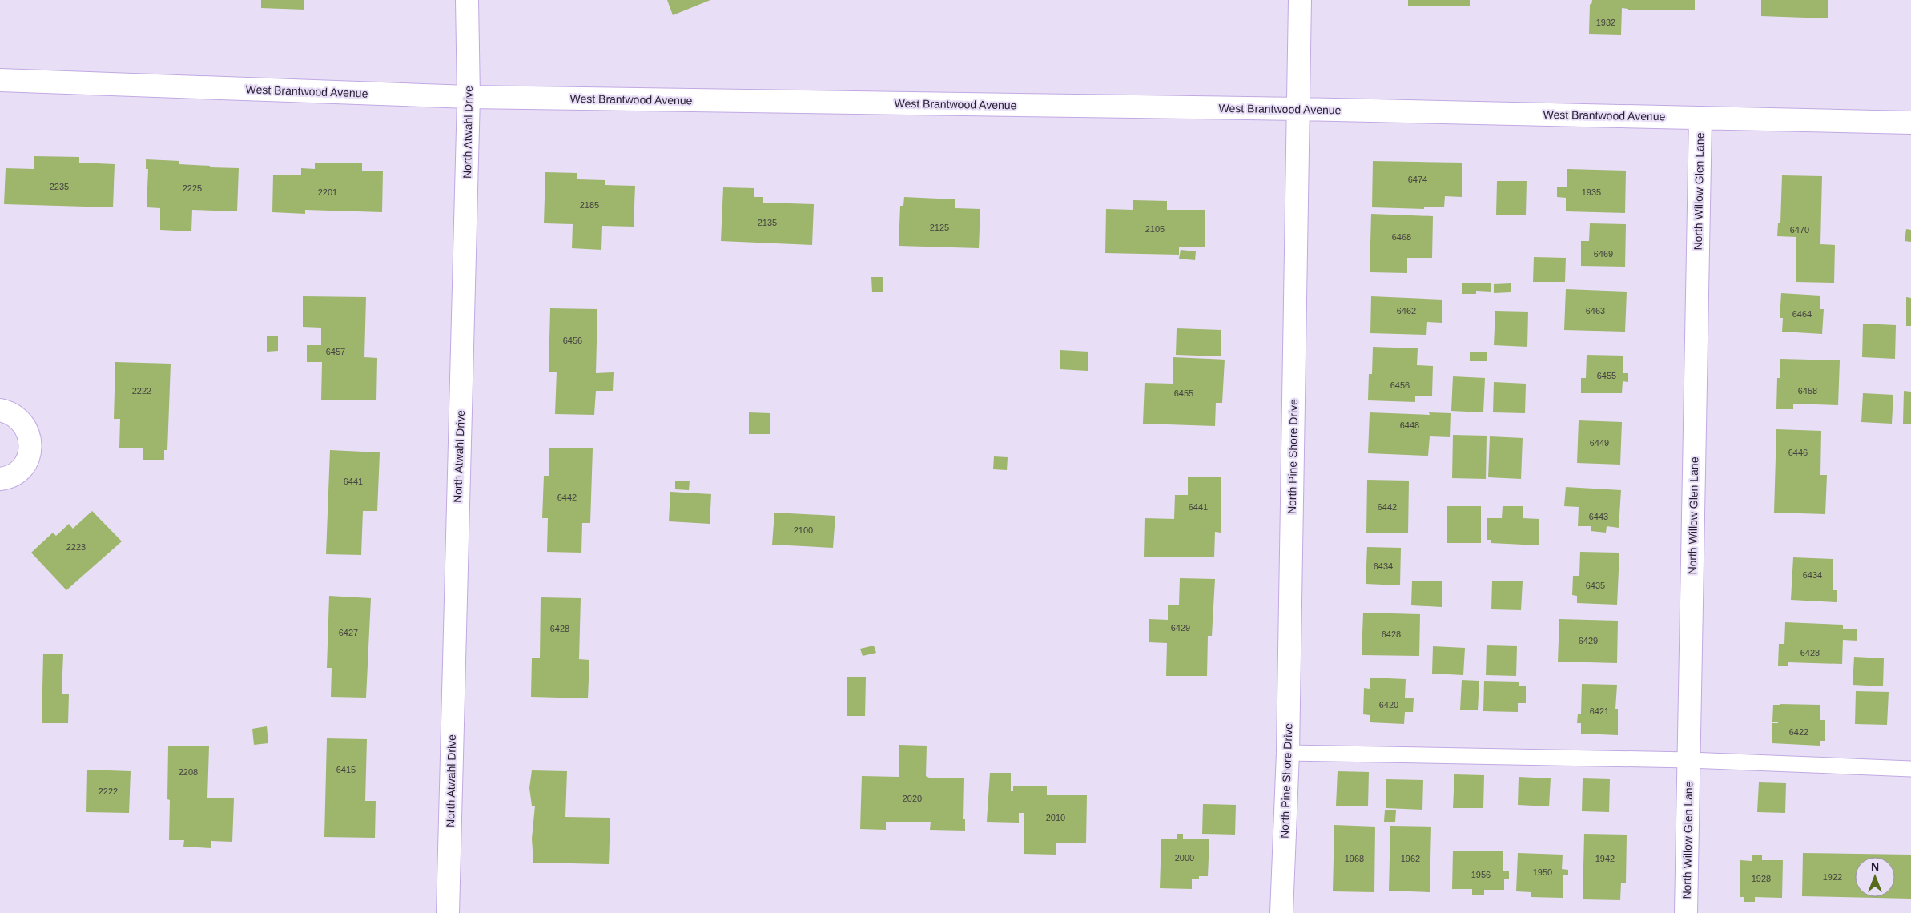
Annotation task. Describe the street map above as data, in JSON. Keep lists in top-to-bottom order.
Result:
{
  "streets": {
    "street": [
      "West Brantwood Avenue",
      "North Atwahl Drive",
      "North Willow Glen Lane",
      "North Pine Shore Drive"
    ]
  },
  "crossings": [
    ["West Brantwood Avenue", "North Atwahl Drive"],
    ["West Brantwood Avenue", "North Willow Glen Lane"],
    ["West Brantwood Avenue", "North Pine Shore Drive"]
  ],
  "house_numbers": [
    "1932",
    "6474",
    "2235",
    "2225",
    "2201",
    "1935",
    "2185",
    "2135",
    "2125",
    "2105",
    "6470",
    "6468",
    "6469",
    "6462",
    "6463",
    "6464",
    "6456",
    "6457",
    "6455",
    "6456",
    "2222",
    "6458",
    "6455",
    "6448",
    "6449",
    "6446",
    "6441",
    "6442",
    "6441",
    "6442",
    "6443",
    "2100",
    "2223",
    "6434",
    "6434",
    "6435",
    "6429",
    "6428",
    "6427",
    "6428",
    "6429",
    "6428",
    "6420",
    "6421",
    "6422",
    "6415",
    "2208",
    "2222",
    "2020",
    "2010",
    "2000",
    "1968",
    "1962",
    "1942",
    "1950",
    "1956",
    "1922",
    "1928"
  ],
  "north": "top"
}
